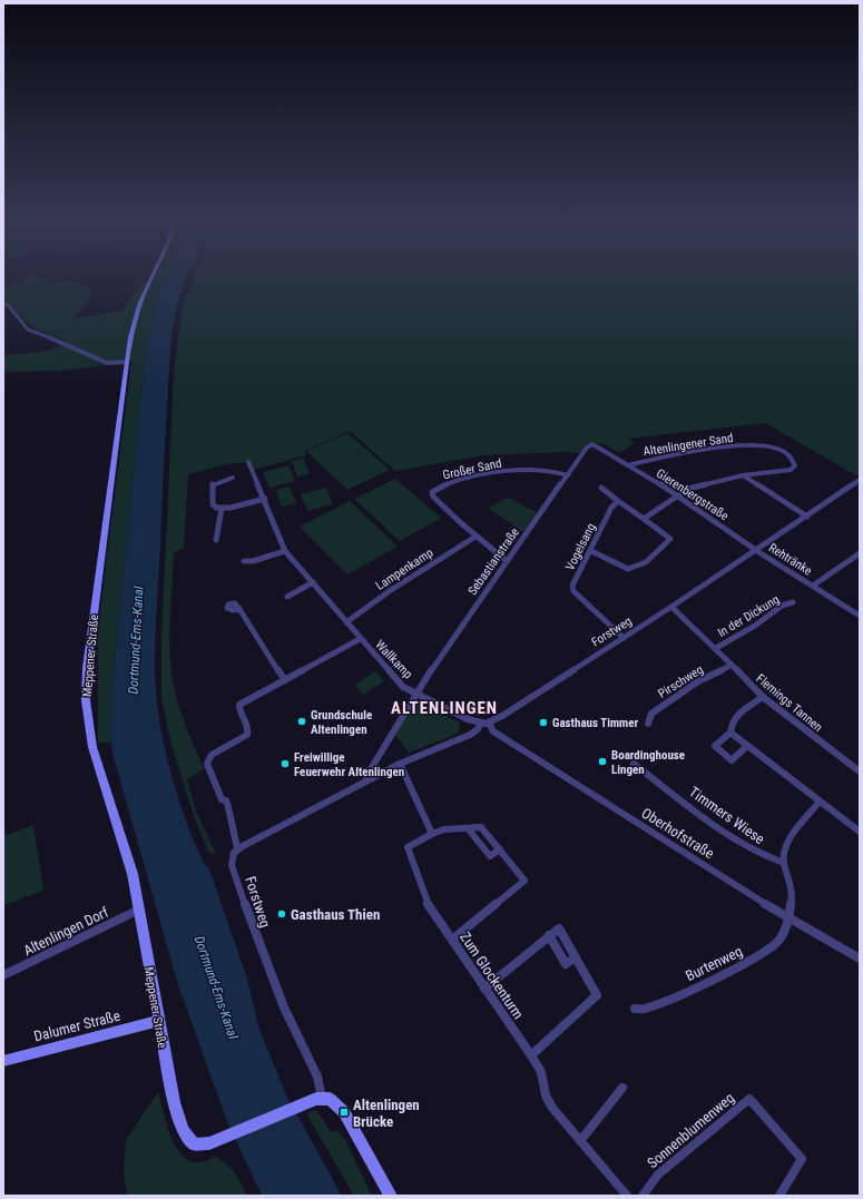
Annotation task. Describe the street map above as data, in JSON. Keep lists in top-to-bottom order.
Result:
{
  "streets": {
    "main road": ["Meppener Straße", "Dalumer Straße"],
    "street": [
      "Altenlingener Sand",
      "Großer Sand",
      "Gierenbergstraße",
      "Vogelsang",
      "Rehtränke",
      "Sebastianstraße",
      "Lampenkamp",
      "In der Dickung",
      "Forstweg",
      "Wallkamp",
      "Pirschweg",
      "Flemings Tannen",
      "Timmers Wiese",
      "Oberhofstraße",
      "Altenlingen Dorf",
      "Burtenweg",
      "Zum Glockenturm",
      "Sonnenblumenweg"
    ]
  },
  "crossings": [
    ["Altenlingener Sand", "Gierenbergstraße"],
    ["Großer Sand", "Sebastianstraße"],
    ["Großer Sand", "Lampenkamp"],
    ["Gierenbergstraße", "Rehtränke"],
    ["Gierenbergstraße", "Sebastianstraße"],
    ["Gierenbergstraße", "Forstweg"],
    ["Vogelsang", "Forstweg"],
    ["Rehtränke", "Forstweg"],
    ["Sebastianstraße", "Wallkamp"],
    ["Lampenkamp", "Wallkamp"],
    ["In der Dickung", "Flemings Tannen"],
    ["Forstweg", "Meppener Straße"],
    ["Forstweg", "Wallkamp"],
    ["Forstweg", "Flemings Tannen"],
    ["Forstweg", "Oberhofstraße"],
    ["Meppener Straße", "Altenlingen Dorf"],
    ["Meppener Straße", "Dalumer Straße"],
    ["Wallkamp", "Oberhofstraße"],
    ["Pirschweg", "Flemings Tannen"],
    ["Oberhofstraße", "Burtenweg"]
  ],
  "districts": ["ALTENLINGEN"],
  "water": ["Dortmund-Ems-Kanal"],
  "places": {
    "other": [
      "Grundschule Altenlingen",
      "Gasthaus Timmer",
      "Boardinghouse Lingen",
      "Freiwillige Feuerwehr Altenlingen",
      "Gasthaus Thien"
    ],
    "transit": ["Altenlingen Brücke"]
  }
}
